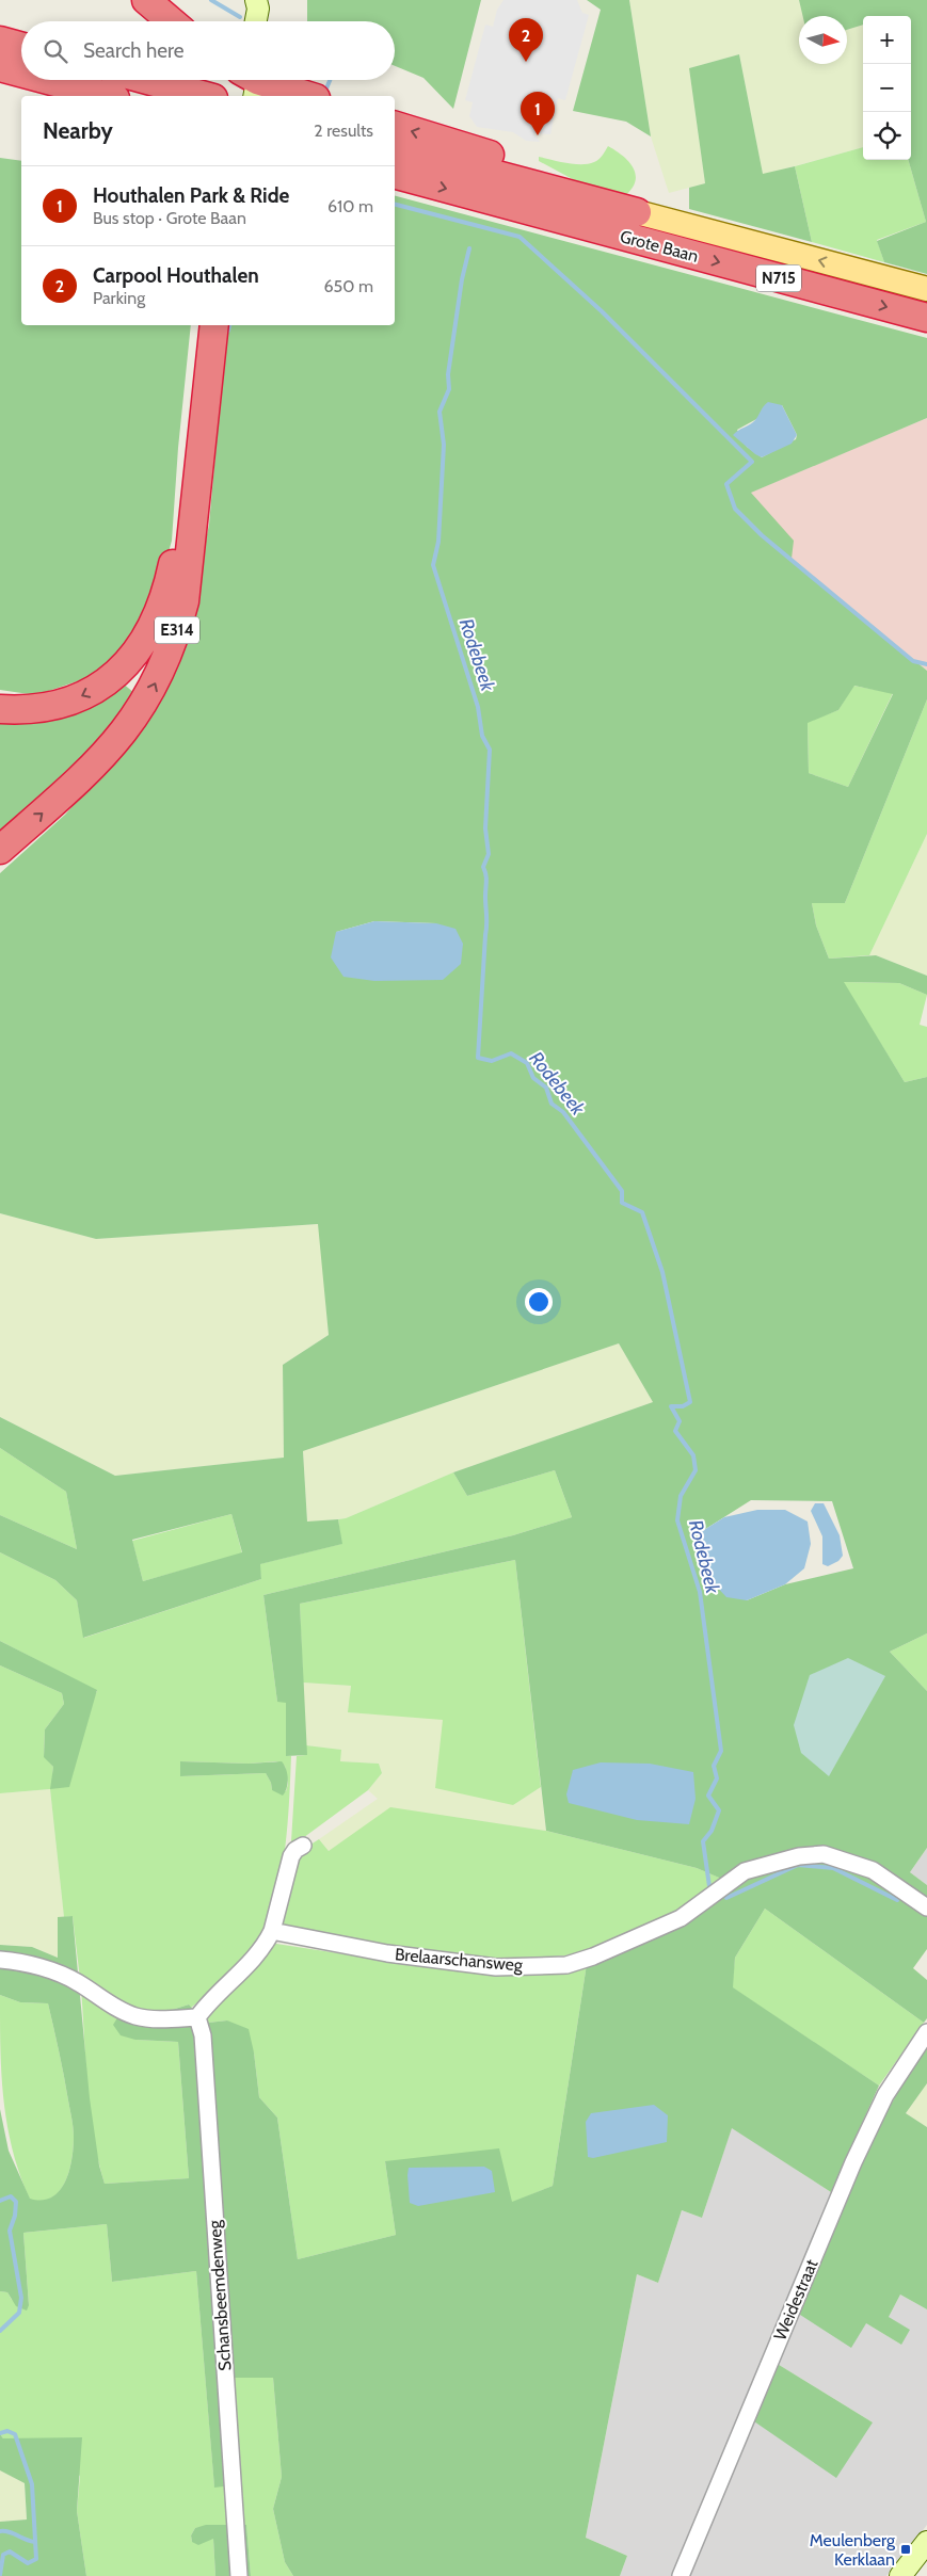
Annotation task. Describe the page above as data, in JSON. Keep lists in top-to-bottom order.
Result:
{
  "streets": {
    "highway": ["Grote Baan", "N715", "E314"],
    "street": ["Brelaarschansweg", "Schansbeemdenweg", "Weidestraat"]
  },
  "water": ["Rodebeek"],
  "places": {
    "transit": ["Meulenberg Kerklaan"]
  },
  "north": "right",
  "page": {
    "map_buttons": ["+", "−"],
    "pins": ["2", "1"],
    "search": "Search here",
    "heading": ["Nearby", "2 results"],
    "list": [
      {
        "mark": "1",
        "name": "Houthalen Park & Ride",
        "note": "Bus stop · Grote Baan",
        "value": "610 m"
      },
      {
        "mark": "2",
        "name": "Carpool Houthalen",
        "note": "Parking",
        "value": "650 m"
      }
    ]
  }
}
